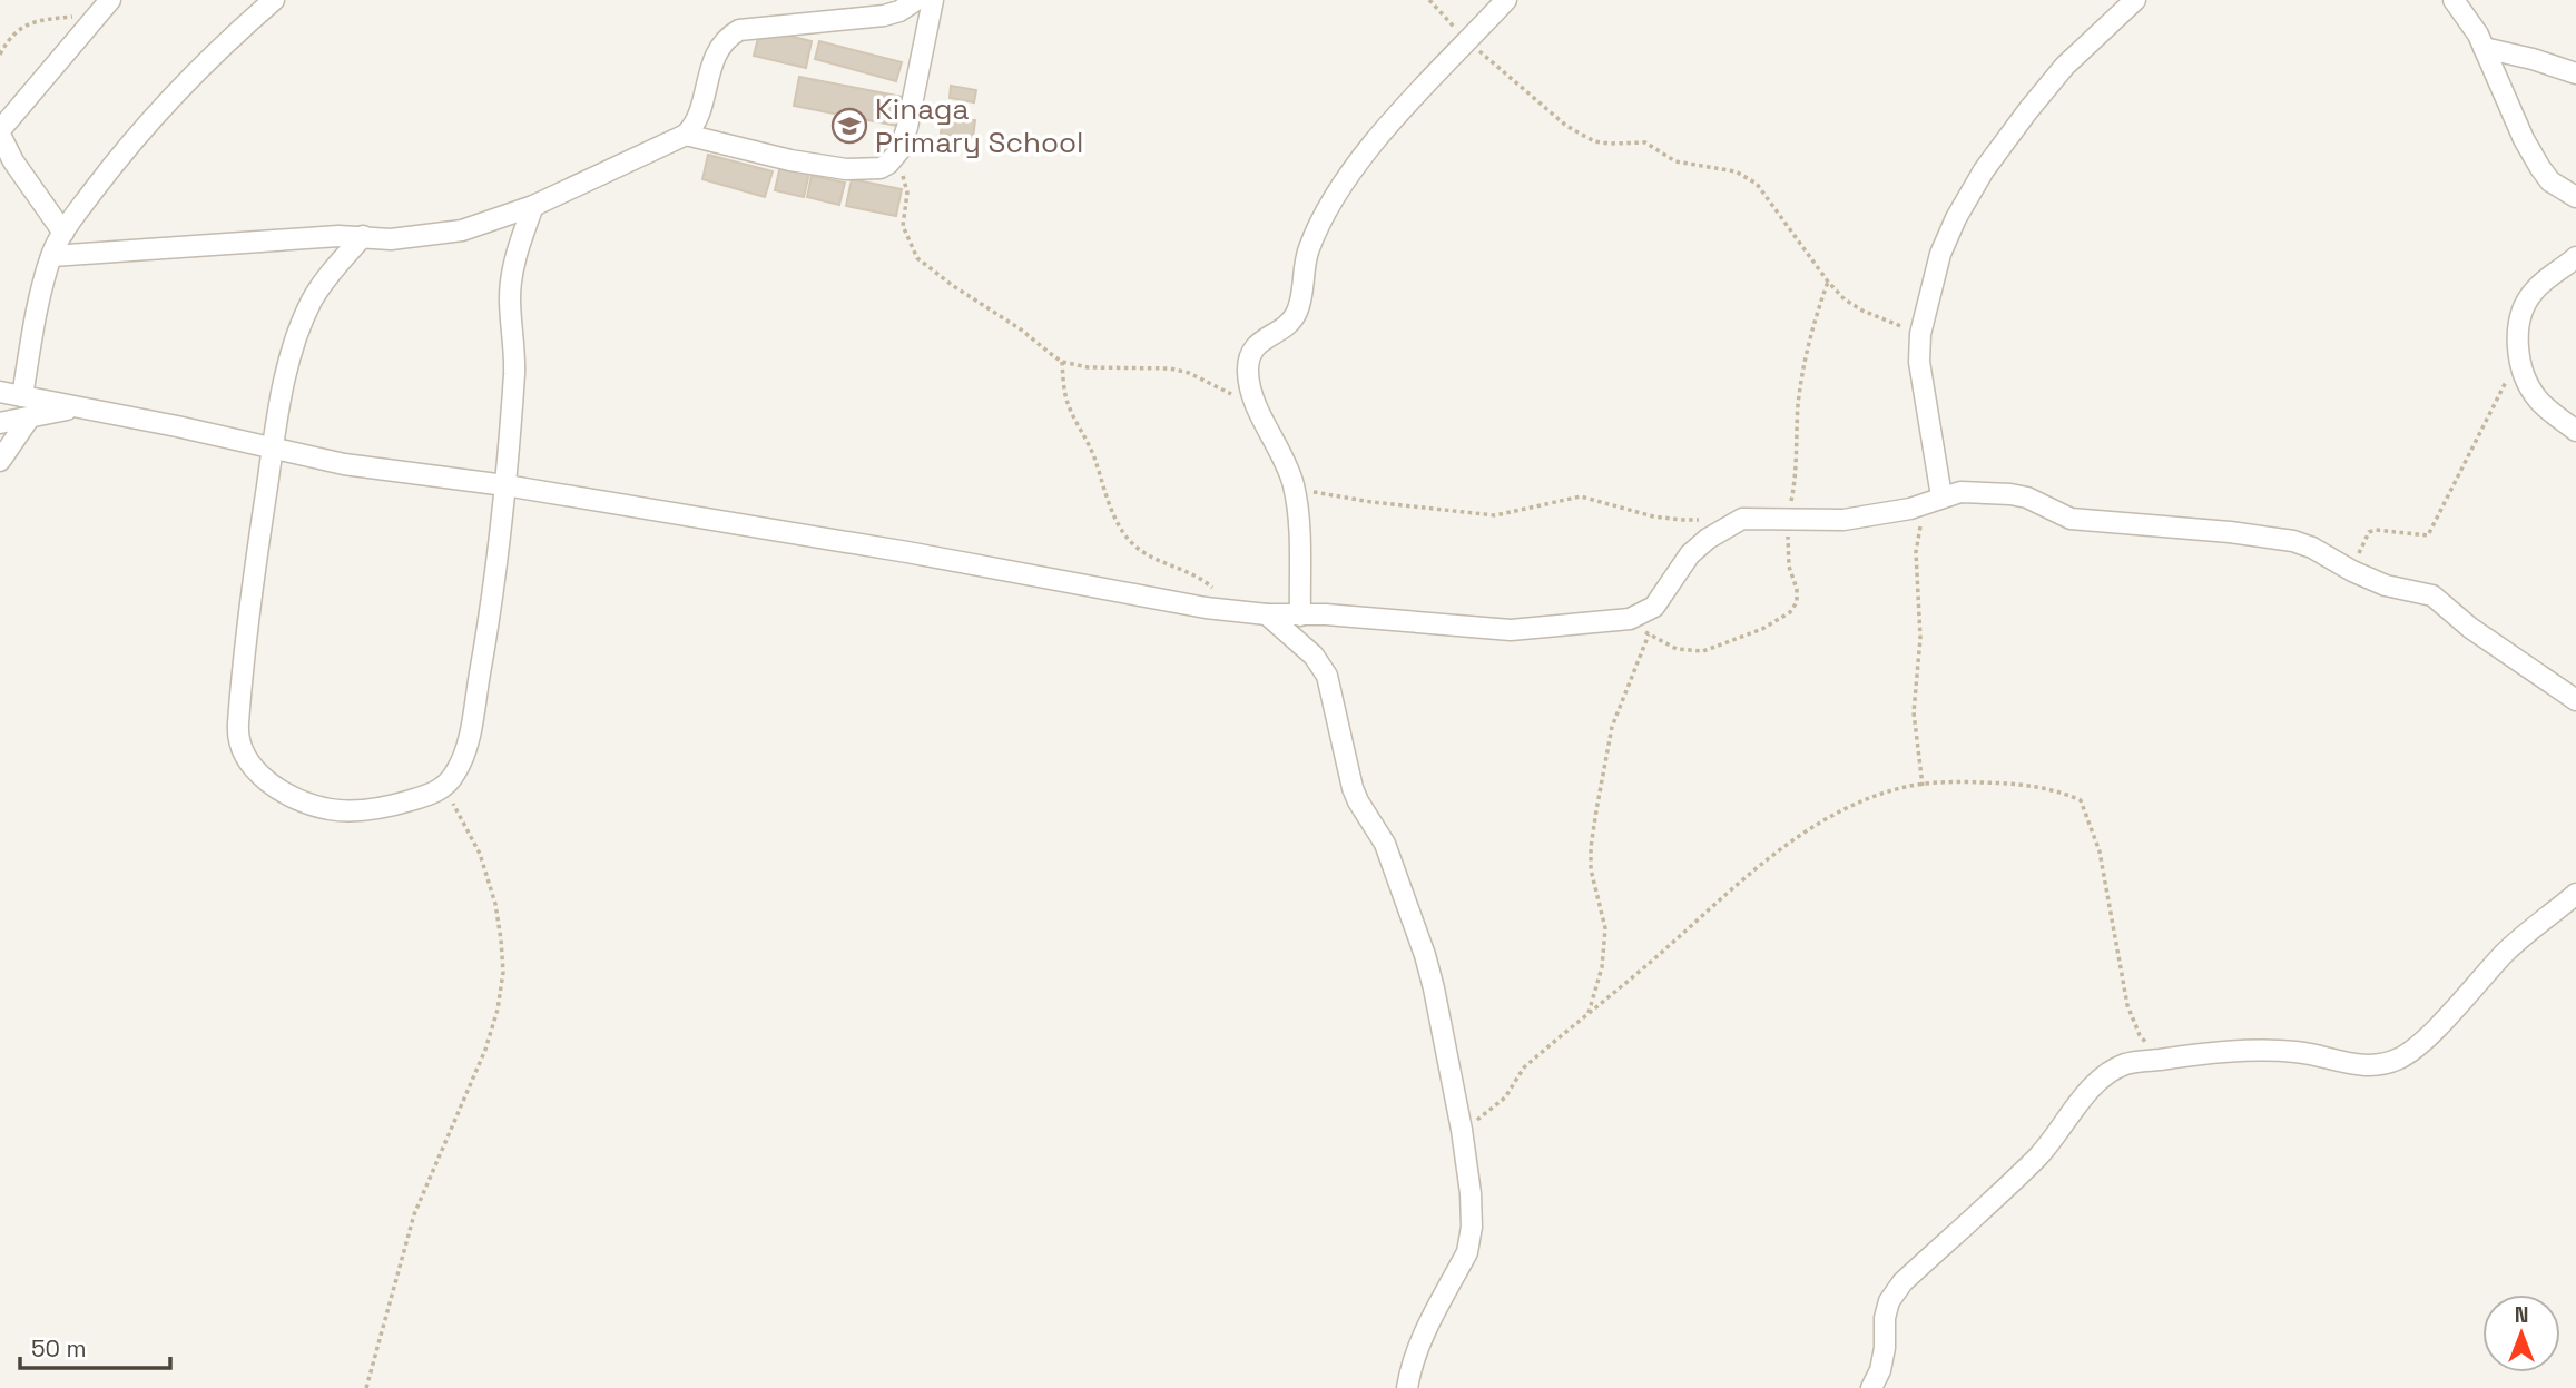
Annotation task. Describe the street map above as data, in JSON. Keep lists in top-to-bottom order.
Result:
{
  "places": {
    "school or university": ["Kinaga Primary School"]
  },
  "scale_bar": "50 m",
  "north": "top"
}
